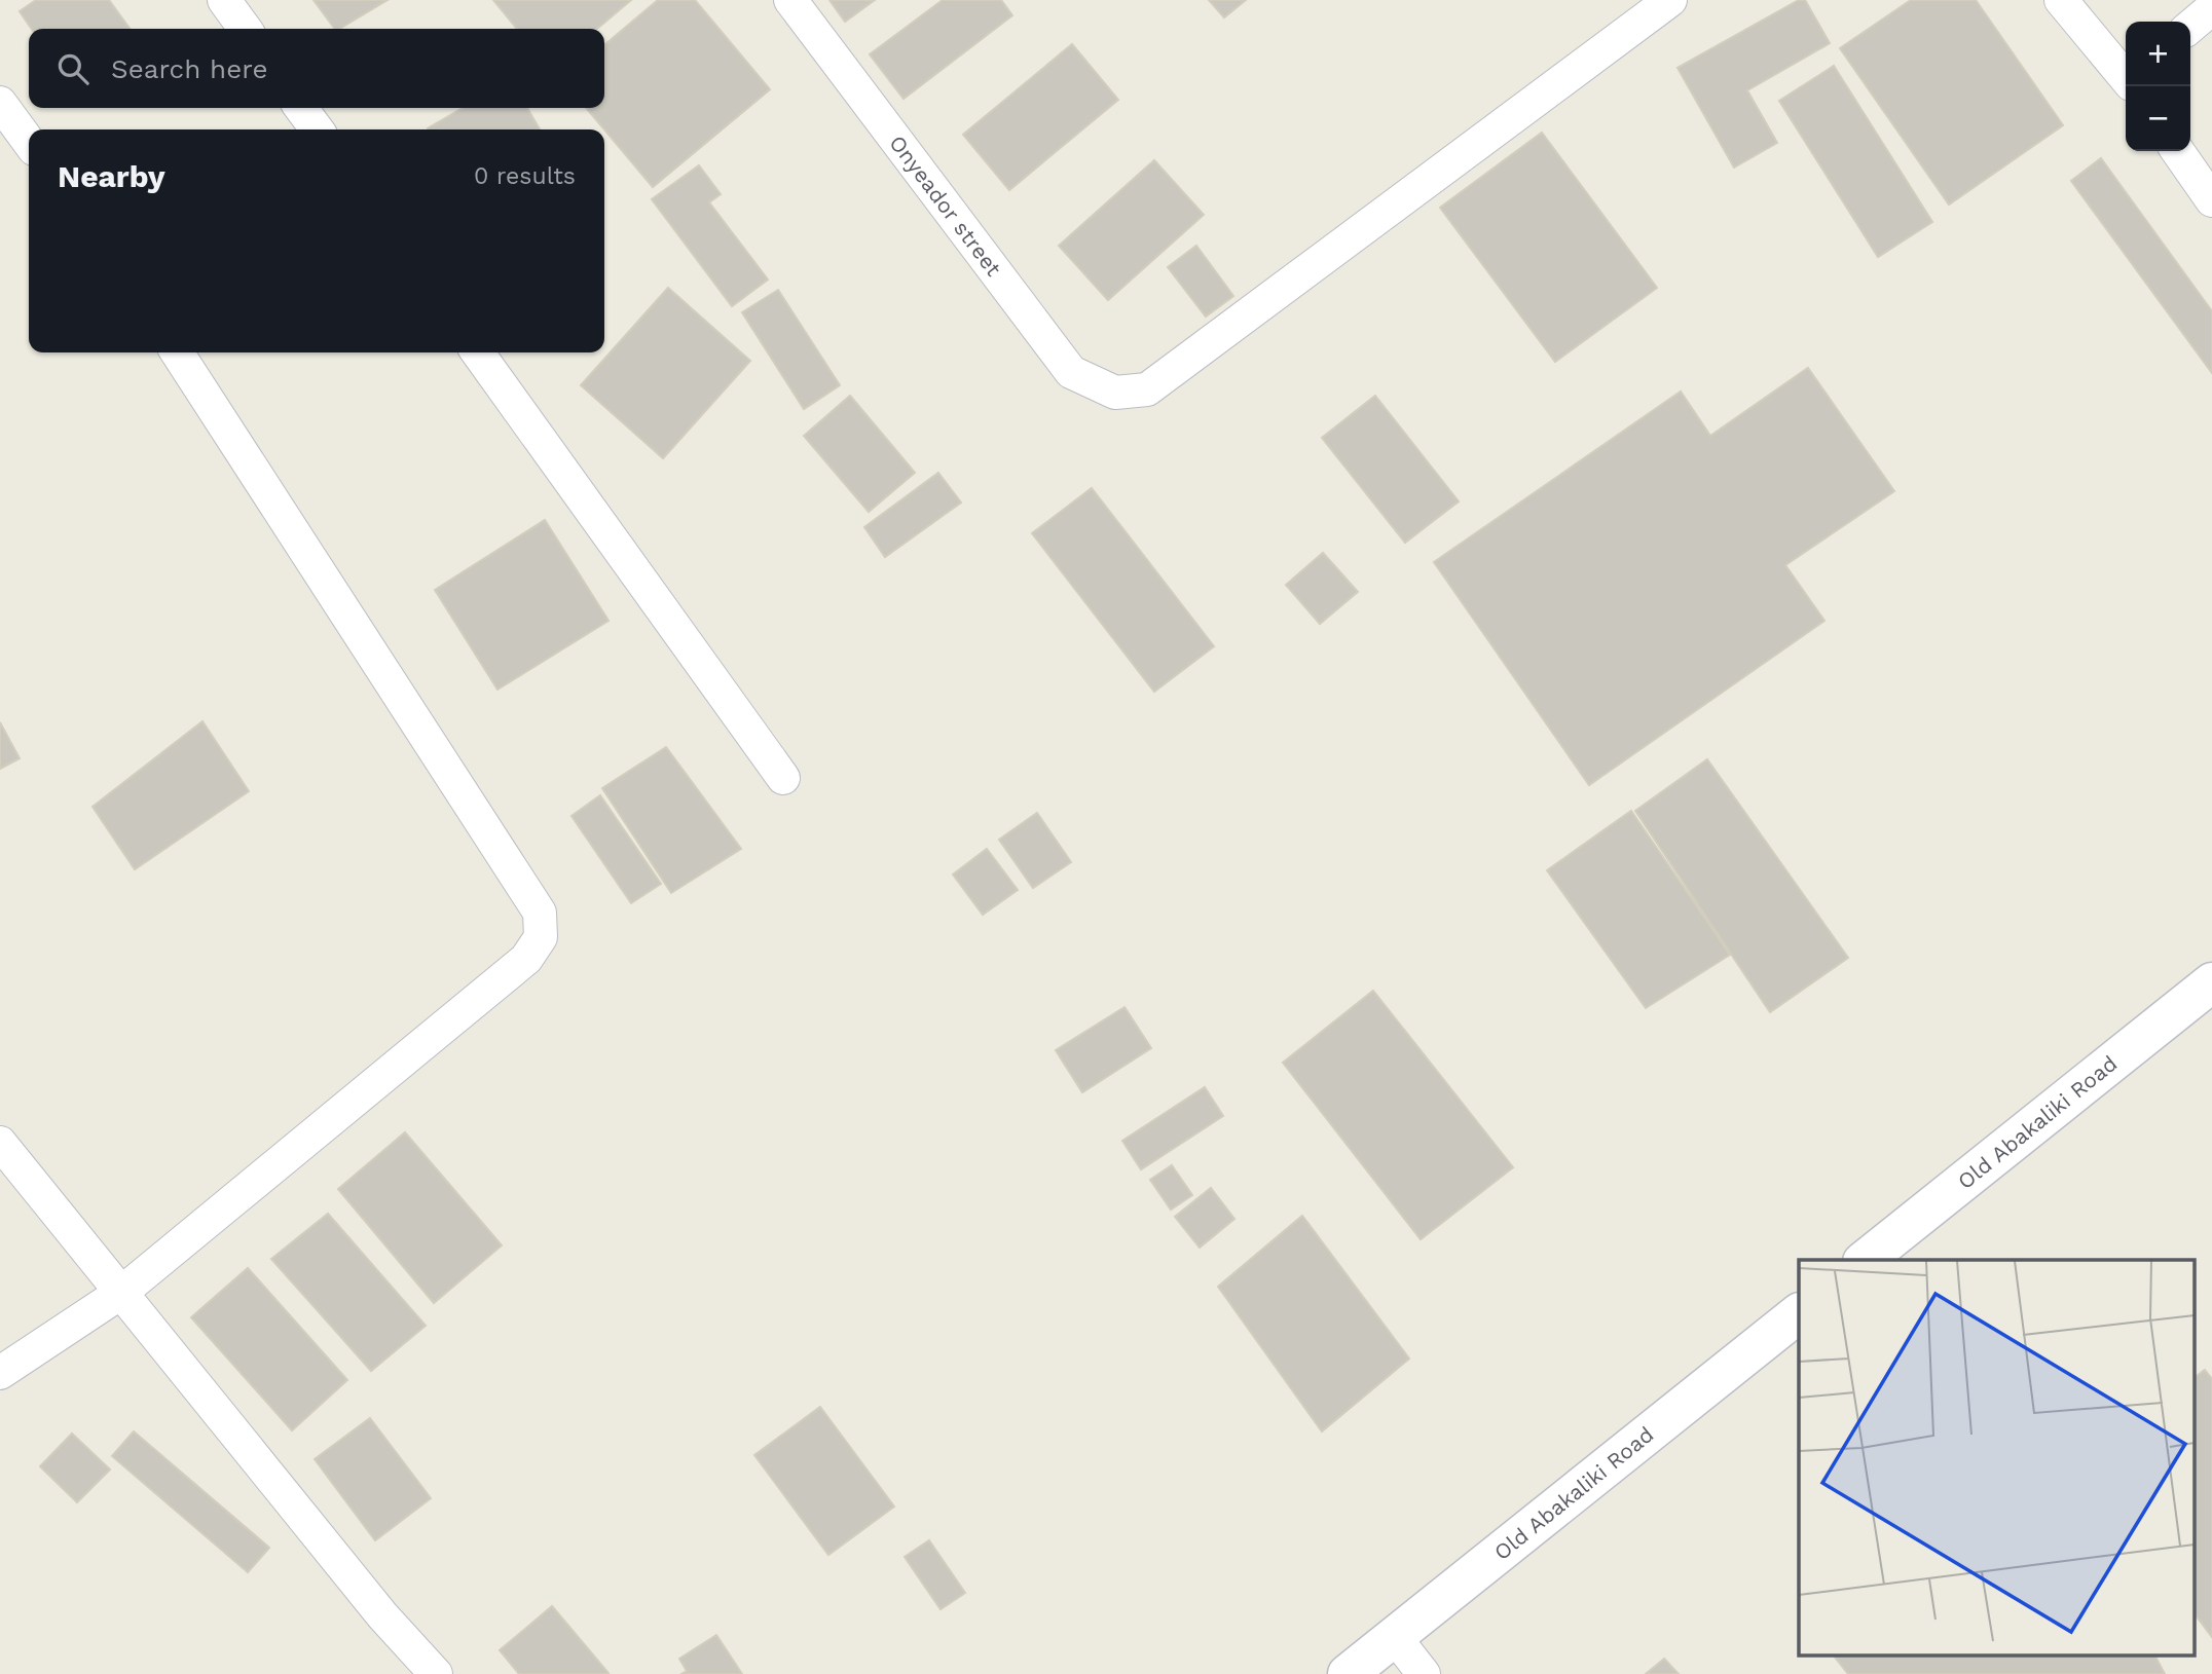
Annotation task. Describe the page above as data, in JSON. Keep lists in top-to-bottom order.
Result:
{
  "streets": {
    "main road": ["Old Abakaliki Road"],
    "street": ["Onyeador street"]
  },
  "page": {
    "map_buttons": ["+", "−"],
    "search": "Search here",
    "heading": ["Nearby", "0 results"]
  }
}
